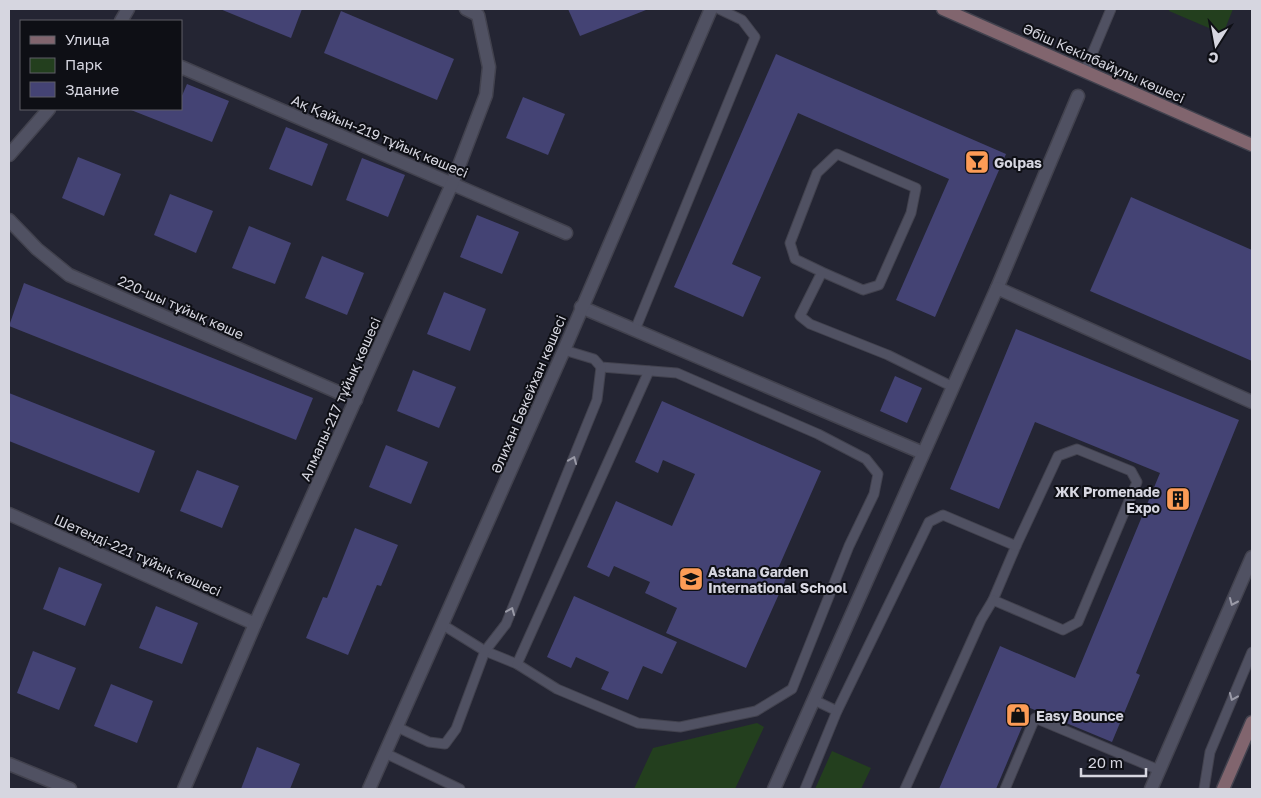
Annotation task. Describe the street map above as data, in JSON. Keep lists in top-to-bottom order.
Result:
{
  "streets": {
    "street": [
      "Әбіш Кекілбайұлы көшесі",
      "Ақ Қайын-219 тұйық көшесі",
      "220-шы тұйық көше",
      "Әлихан Бөкейхан көшесі",
      "Алмалы-217 тұйық көшесі",
      "Шетенді-221 тұйық көшесі"
    ]
  },
  "crossings": [
    ["Ақ Қайын-219 тұйық көшесі", "Алмалы-217 тұйық көшесі"],
    ["220-шы тұйық көше", "Алмалы-217 тұйық көшесі"],
    ["Алмалы-217 тұйық көшесі", "Шетенді-221 тұйық көшесі"]
  ],
  "places": {
    "bar": ["Golpas"],
    "building": ["ЖК Promenade Expo"],
    "school or university": ["Astana Garden International School"],
    "shop": ["Easy Bounce"]
  },
  "legend": ["Улица", "Парк", "Здание"],
  "scale_bar": "20 m",
  "north": "bottom"
}
